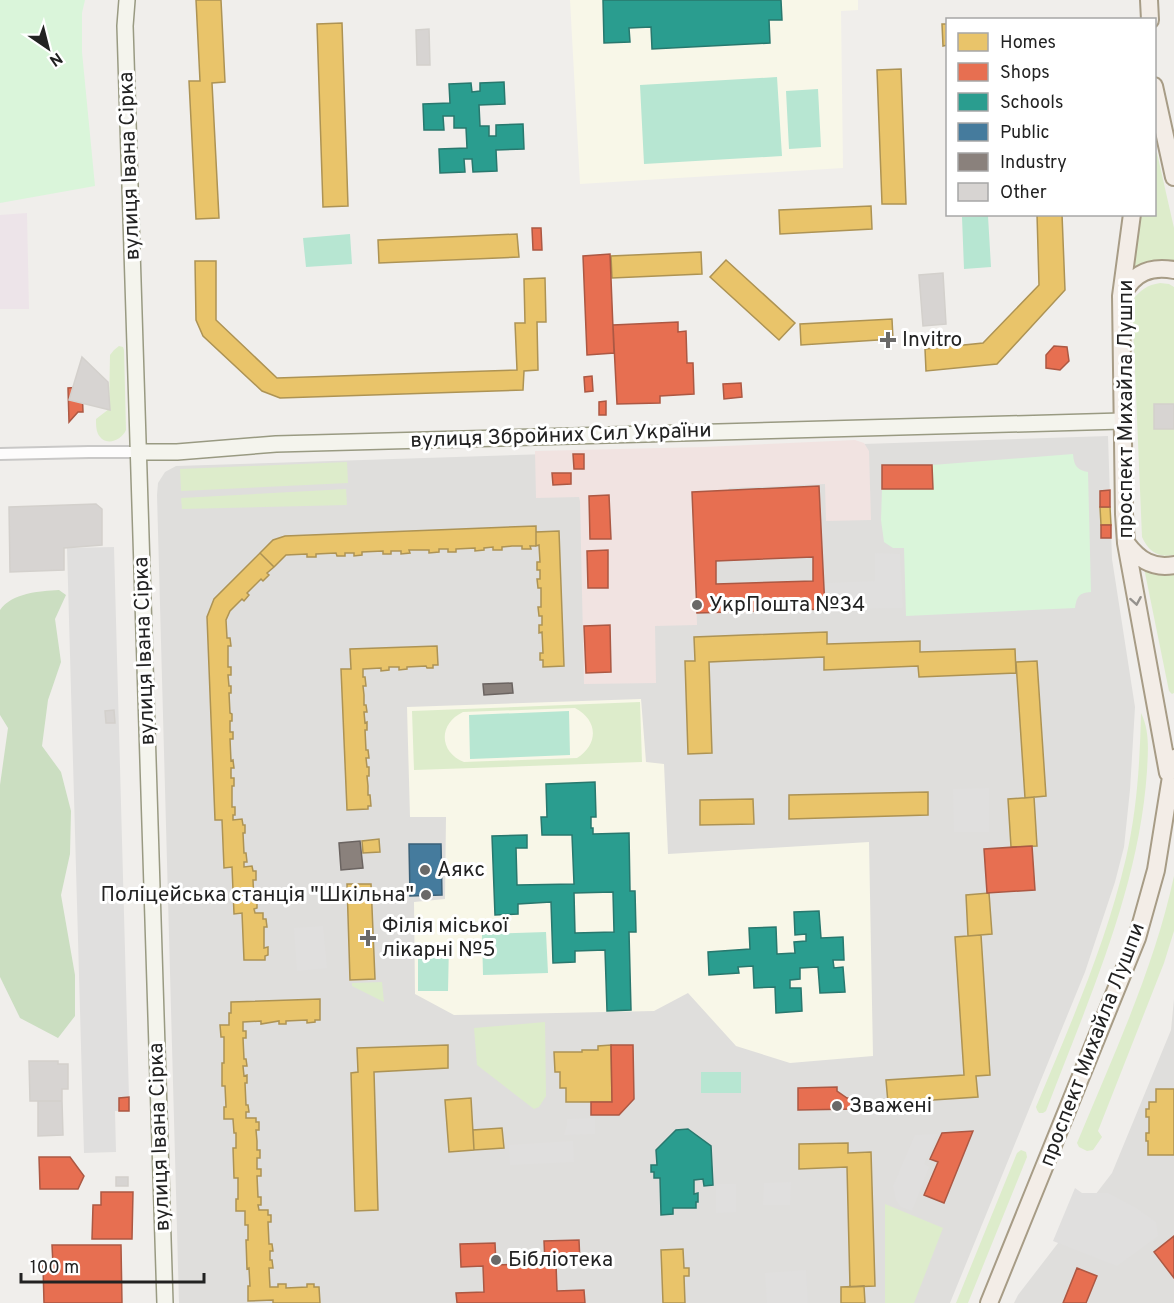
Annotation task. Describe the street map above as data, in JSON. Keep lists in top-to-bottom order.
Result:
{
  "streets": {
    "main road": ["проспект Михайла Лушпи"],
    "street": ["вулиця Івана Сірка", "вулиця Збройних Сил України"]
  },
  "crossings": [
    ["вулиця Івана Сірка", "вулиця Збройних Сил України"],
    ["проспект Михайла Лушпи", "вулиця Збройних Сил України"]
  ],
  "places": {
    "health": ["Invitro", "Філія міської лікарні №5"],
    "other": [
      "УкрПошта №34",
      "Аякс",
      "Поліцейська станція \"Шкільна\"",
      "Зважені",
      "Бібліотека"
    ]
  },
  "legend": [
    "Homes",
    "Shops",
    "Schools",
    "Public",
    "Industry",
    "Other"
  ],
  "scale_bar": "100 m",
  "north": "bottom right"
}
